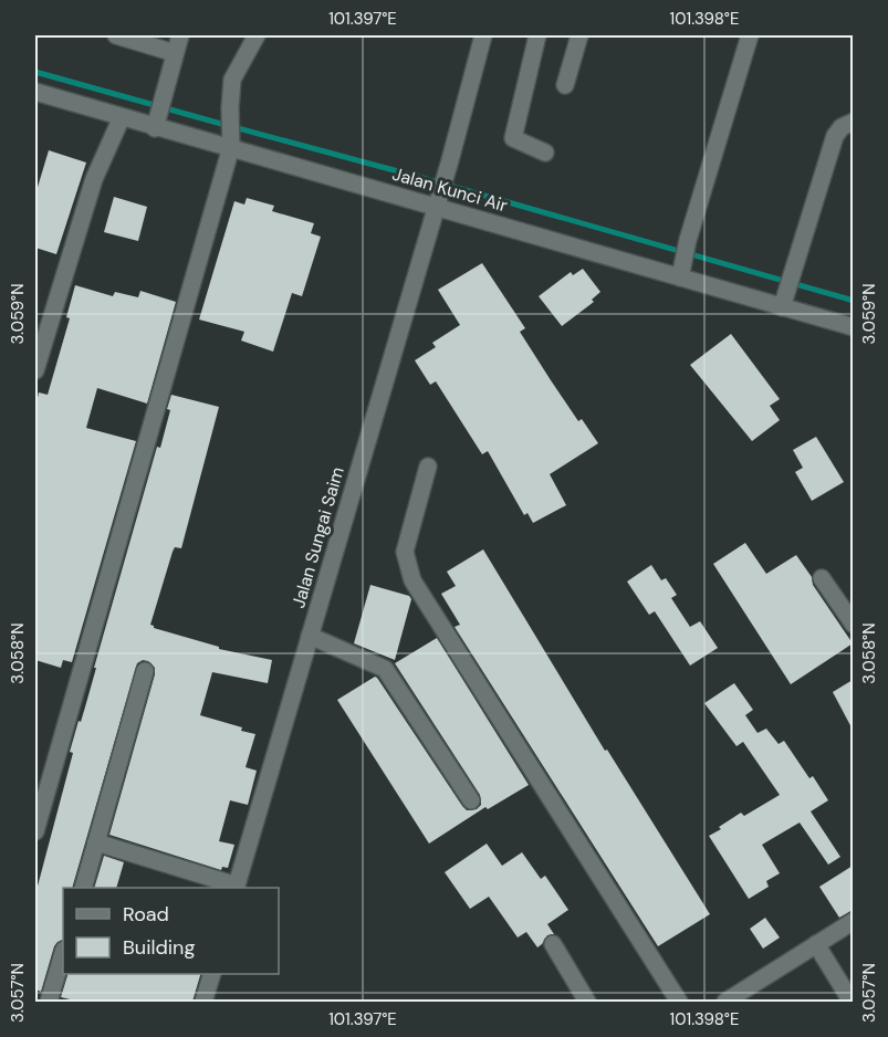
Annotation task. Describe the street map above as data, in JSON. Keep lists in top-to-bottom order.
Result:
{
  "streets": {
    "street": ["Jalan Kunci Air", "Jalan Sungai Saim"]
  },
  "crossings": [
    ["Jalan Kunci Air", "Jalan Sungai Saim"]
  ],
  "legend": ["Road", "Building"],
  "coordinates": [
    "101.397°E",
    "101.398°E",
    "3.059°N",
    "3.058°N",
    "3.057°N"
  ]
}
